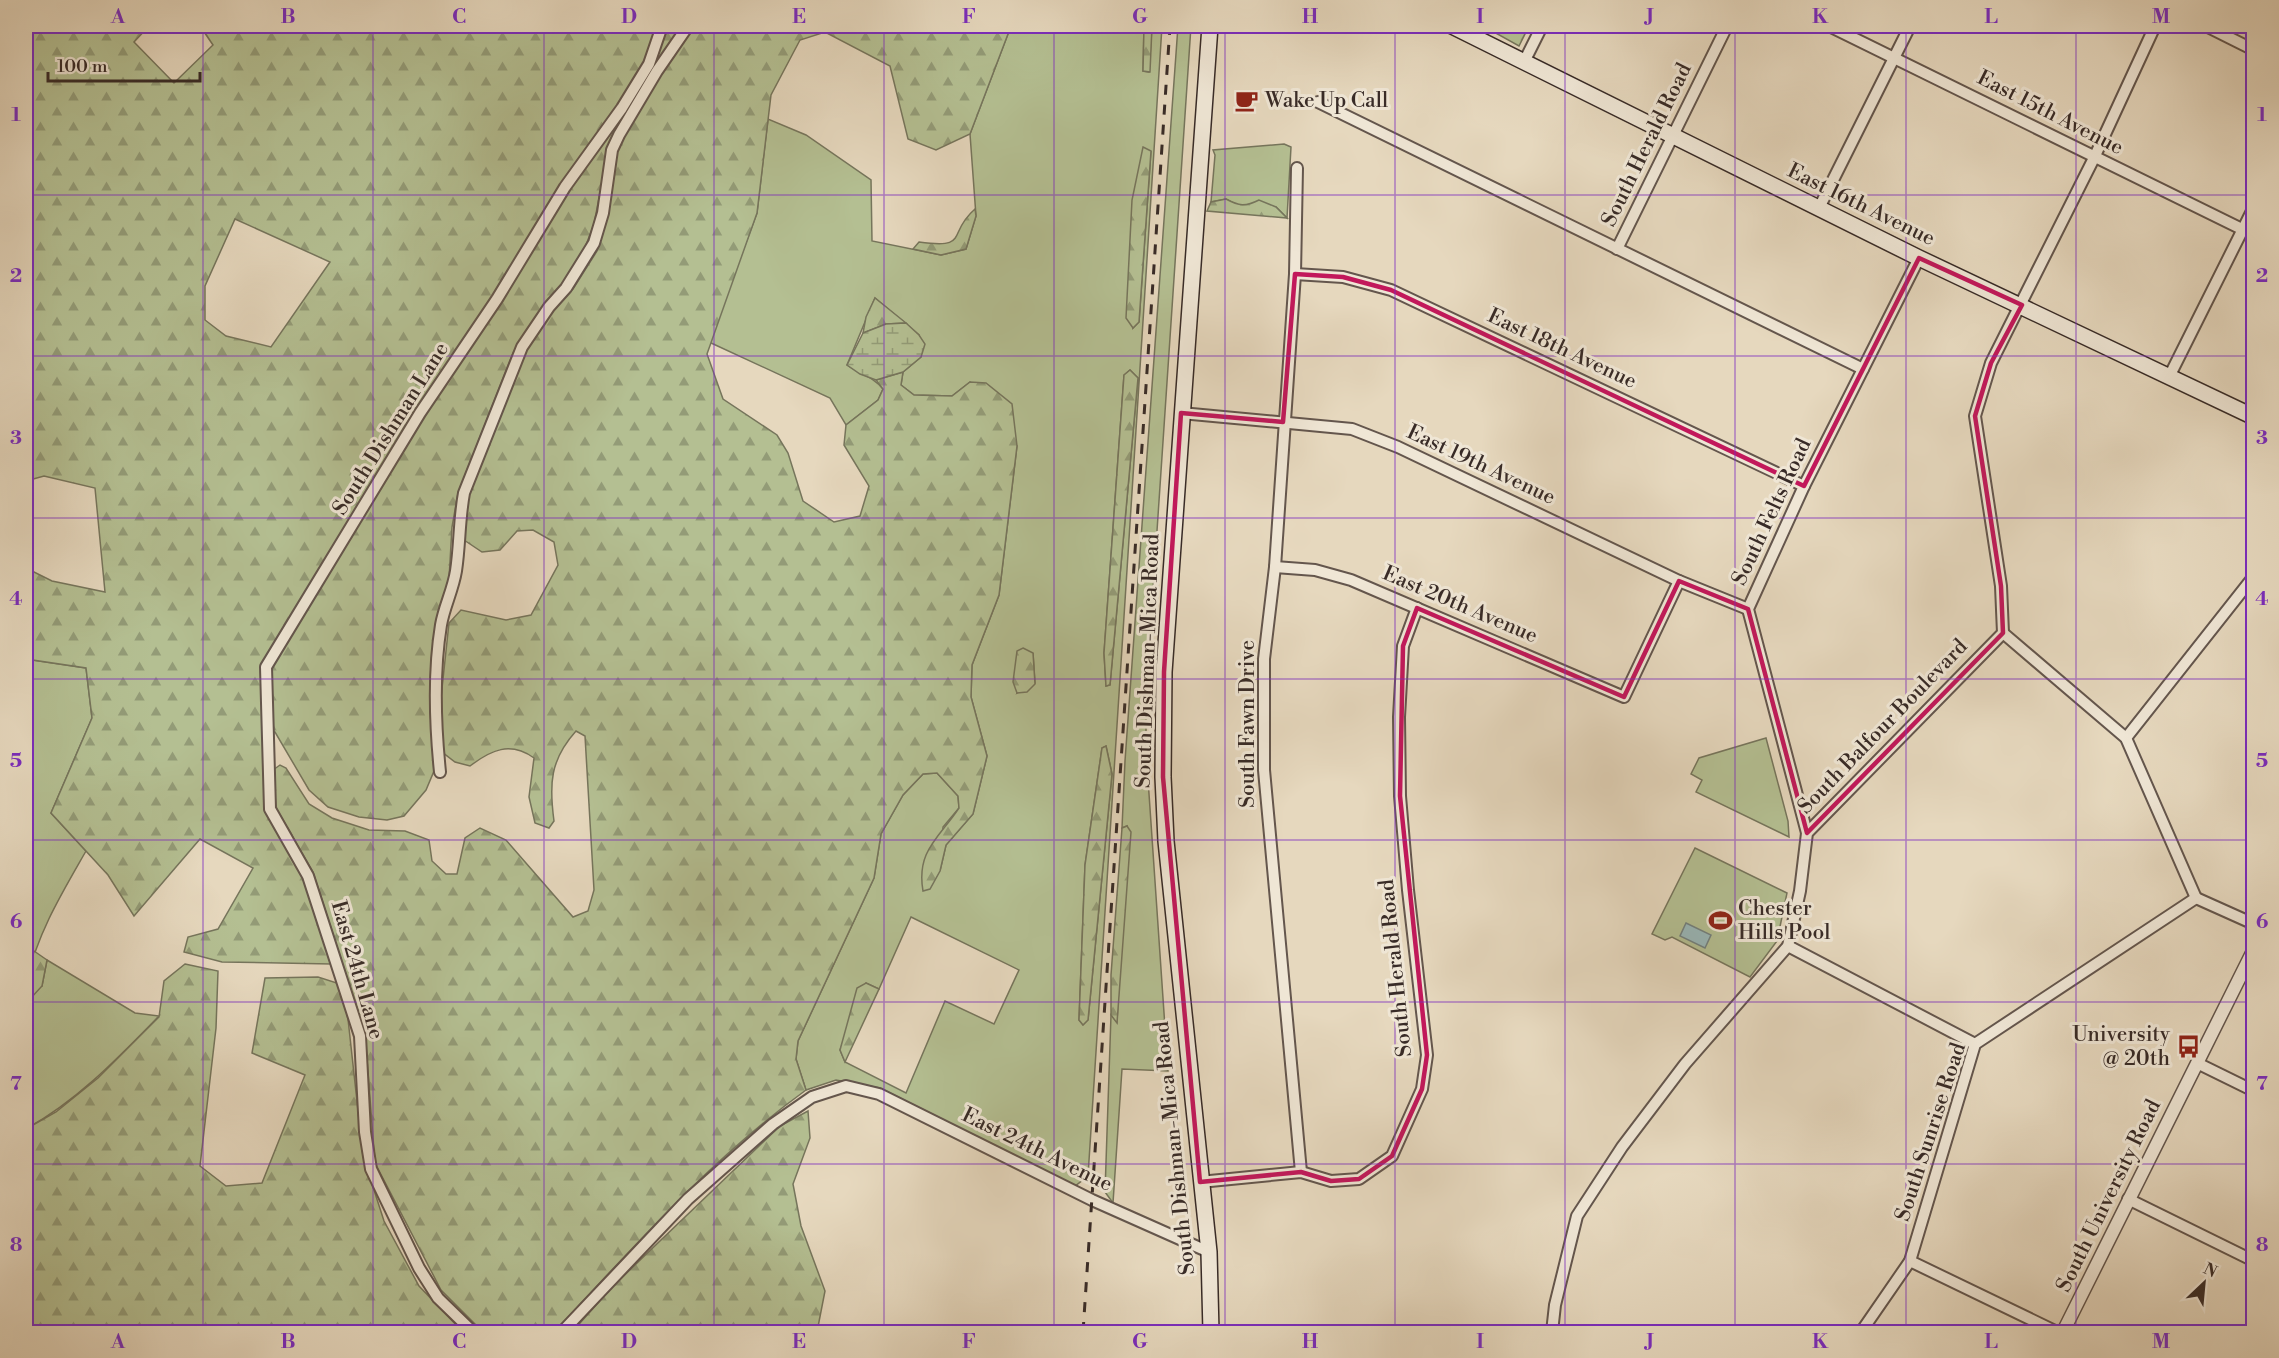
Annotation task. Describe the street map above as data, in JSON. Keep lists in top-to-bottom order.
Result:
{
  "streets": {
    "main road": ["East 16th Avenue", "South Dishman-Mica Road"],
    "street": [
      "East 15th Avenue",
      "South Herald Road",
      "East 18th Avenue",
      "South Dishman Lane",
      "East 19th Avenue",
      "South Felts Road",
      "East 20th Avenue",
      "South Fawn Drive",
      "South Balfour Boulevard",
      "East 24th Lane",
      "South Sunrise Road",
      "East 24th Avenue",
      "South University Road"
    ]
  },
  "crossings": [
    ["South Herald Road", "East 16th Avenue"],
    ["South Herald Road", "East 20th Avenue"],
    ["South Herald Road", "South Dishman-Mica Road"],
    ["South Herald Road", "South Fawn Drive"],
    ["East 16th Avenue", "South Felts Road"],
    ["East 18th Avenue", "South Felts Road"],
    ["East 18th Avenue", "South Fawn Drive"],
    ["South Dishman Lane", "East 24th Lane"],
    ["East 19th Avenue", "South Felts Road"],
    ["East 19th Avenue", "East 20th Avenue"],
    ["East 19th Avenue", "South Dishman-Mica Road"],
    ["East 19th Avenue", "South Fawn Drive"],
    ["South Felts Road", "South Balfour Boulevard"],
    ["East 20th Avenue", "South Fawn Drive"],
    ["South Dishman-Mica Road", "East 24th Avenue"]
  ],
  "places": {
    "cafe": ["Wake Up Call"],
    "sports": ["Chester Hills Pool"],
    "bus stop": ["University @ 20th"]
  },
  "scale_bar": "100 m",
  "north": "top right",
  "grid": {
    "columns": [
      "A",
      "B",
      "C",
      "D",
      "E",
      "F",
      "G",
      "H",
      "I",
      "J",
      "K",
      "L",
      "M"
    ],
    "rows": [
      "1",
      "2",
      "3",
      "4",
      "5",
      "6",
      "7",
      "8"
    ]
  }
}
